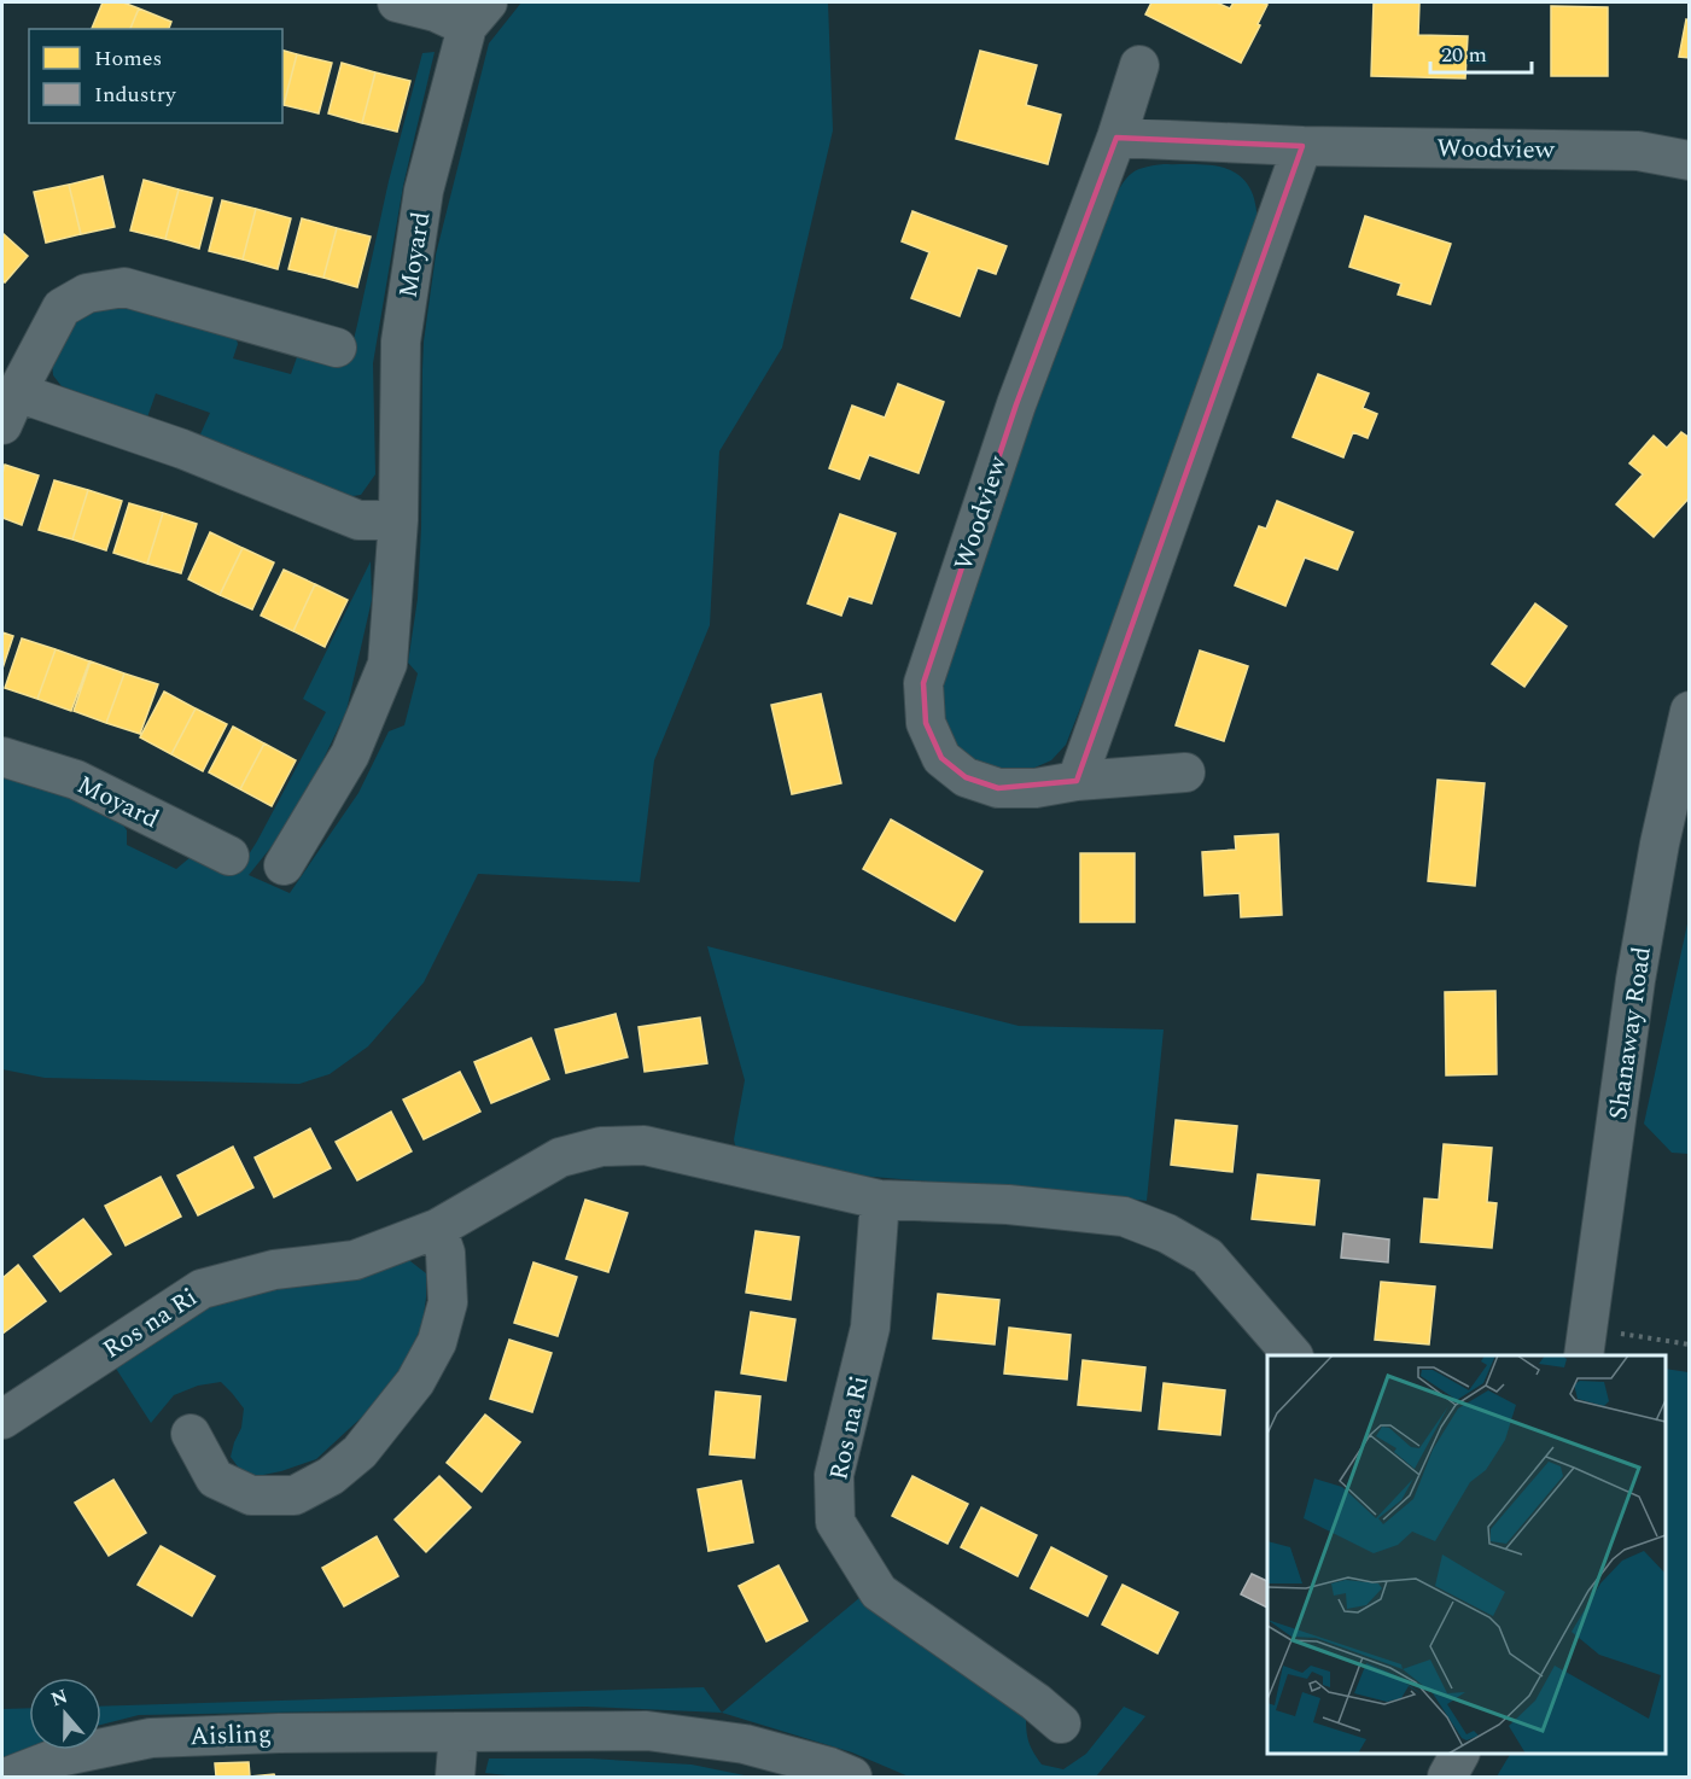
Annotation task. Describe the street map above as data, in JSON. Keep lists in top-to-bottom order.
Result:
{
  "streets": {
    "street": [
      "Woodview",
      "Moyard",
      "Shanaway Road",
      "Ros na Ri",
      "Aisling"
    ]
  },
  "legend": ["Homes", "Industry"],
  "scale_bar": "20 m",
  "north": "top"
}
